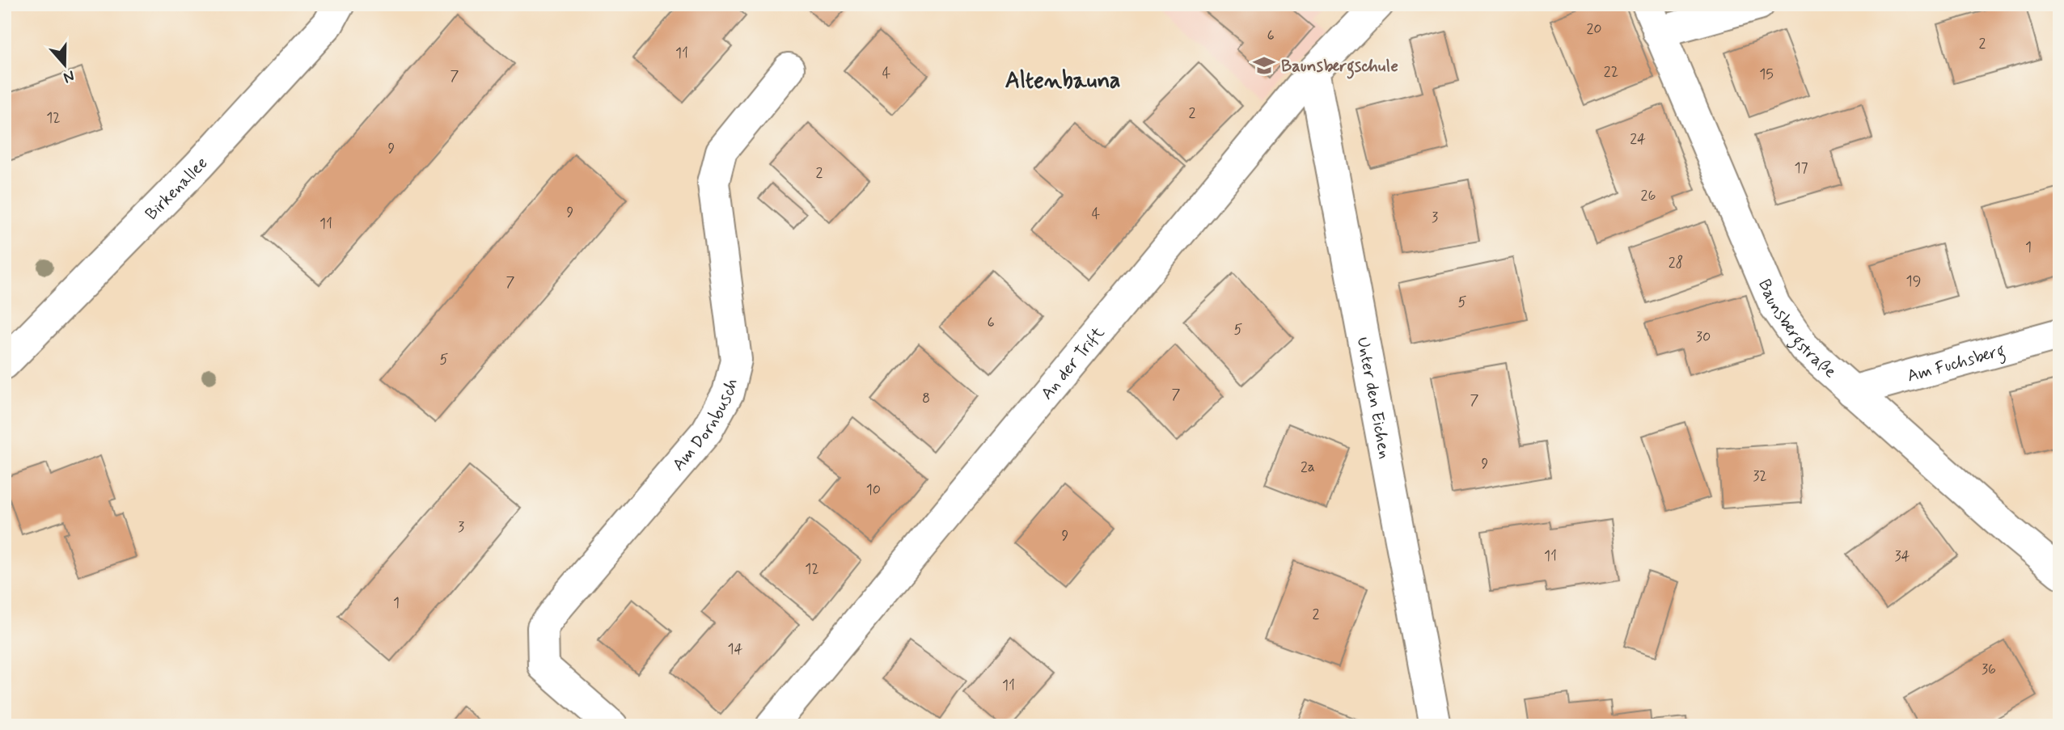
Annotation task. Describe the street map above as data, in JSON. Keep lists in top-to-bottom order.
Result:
{
  "streets": {
    "street": [
      "Birkenallee",
      "Baunsbergstraße",
      "An der Trift",
      "Am Fuchsberg",
      "Unter den Eichen",
      "Am Dornbusch"
    ]
  },
  "crossings": [
    ["Baunsbergstraße", "Am Fuchsberg"],
    ["An der Trift", "Unter den Eichen"]
  ],
  "districts": ["Altenbauna"],
  "places": {
    "school or university": ["Baunsbergschule"]
  },
  "house_numbers": [
    "20",
    "6",
    "2",
    "11",
    "22",
    "4",
    "15",
    "7",
    "2",
    "12",
    "24",
    "9",
    "17",
    "2",
    "26",
    "9",
    "4",
    "3",
    "11",
    "1",
    "28",
    "19",
    "7",
    "5",
    "6",
    "5",
    "30",
    "5",
    "7",
    "8",
    "7",
    "9",
    "2a",
    "32",
    "10",
    "3",
    "9",
    "11",
    "34",
    "12",
    "1",
    "2",
    "14",
    "36",
    "11"
  ],
  "north": "bottom"
}
